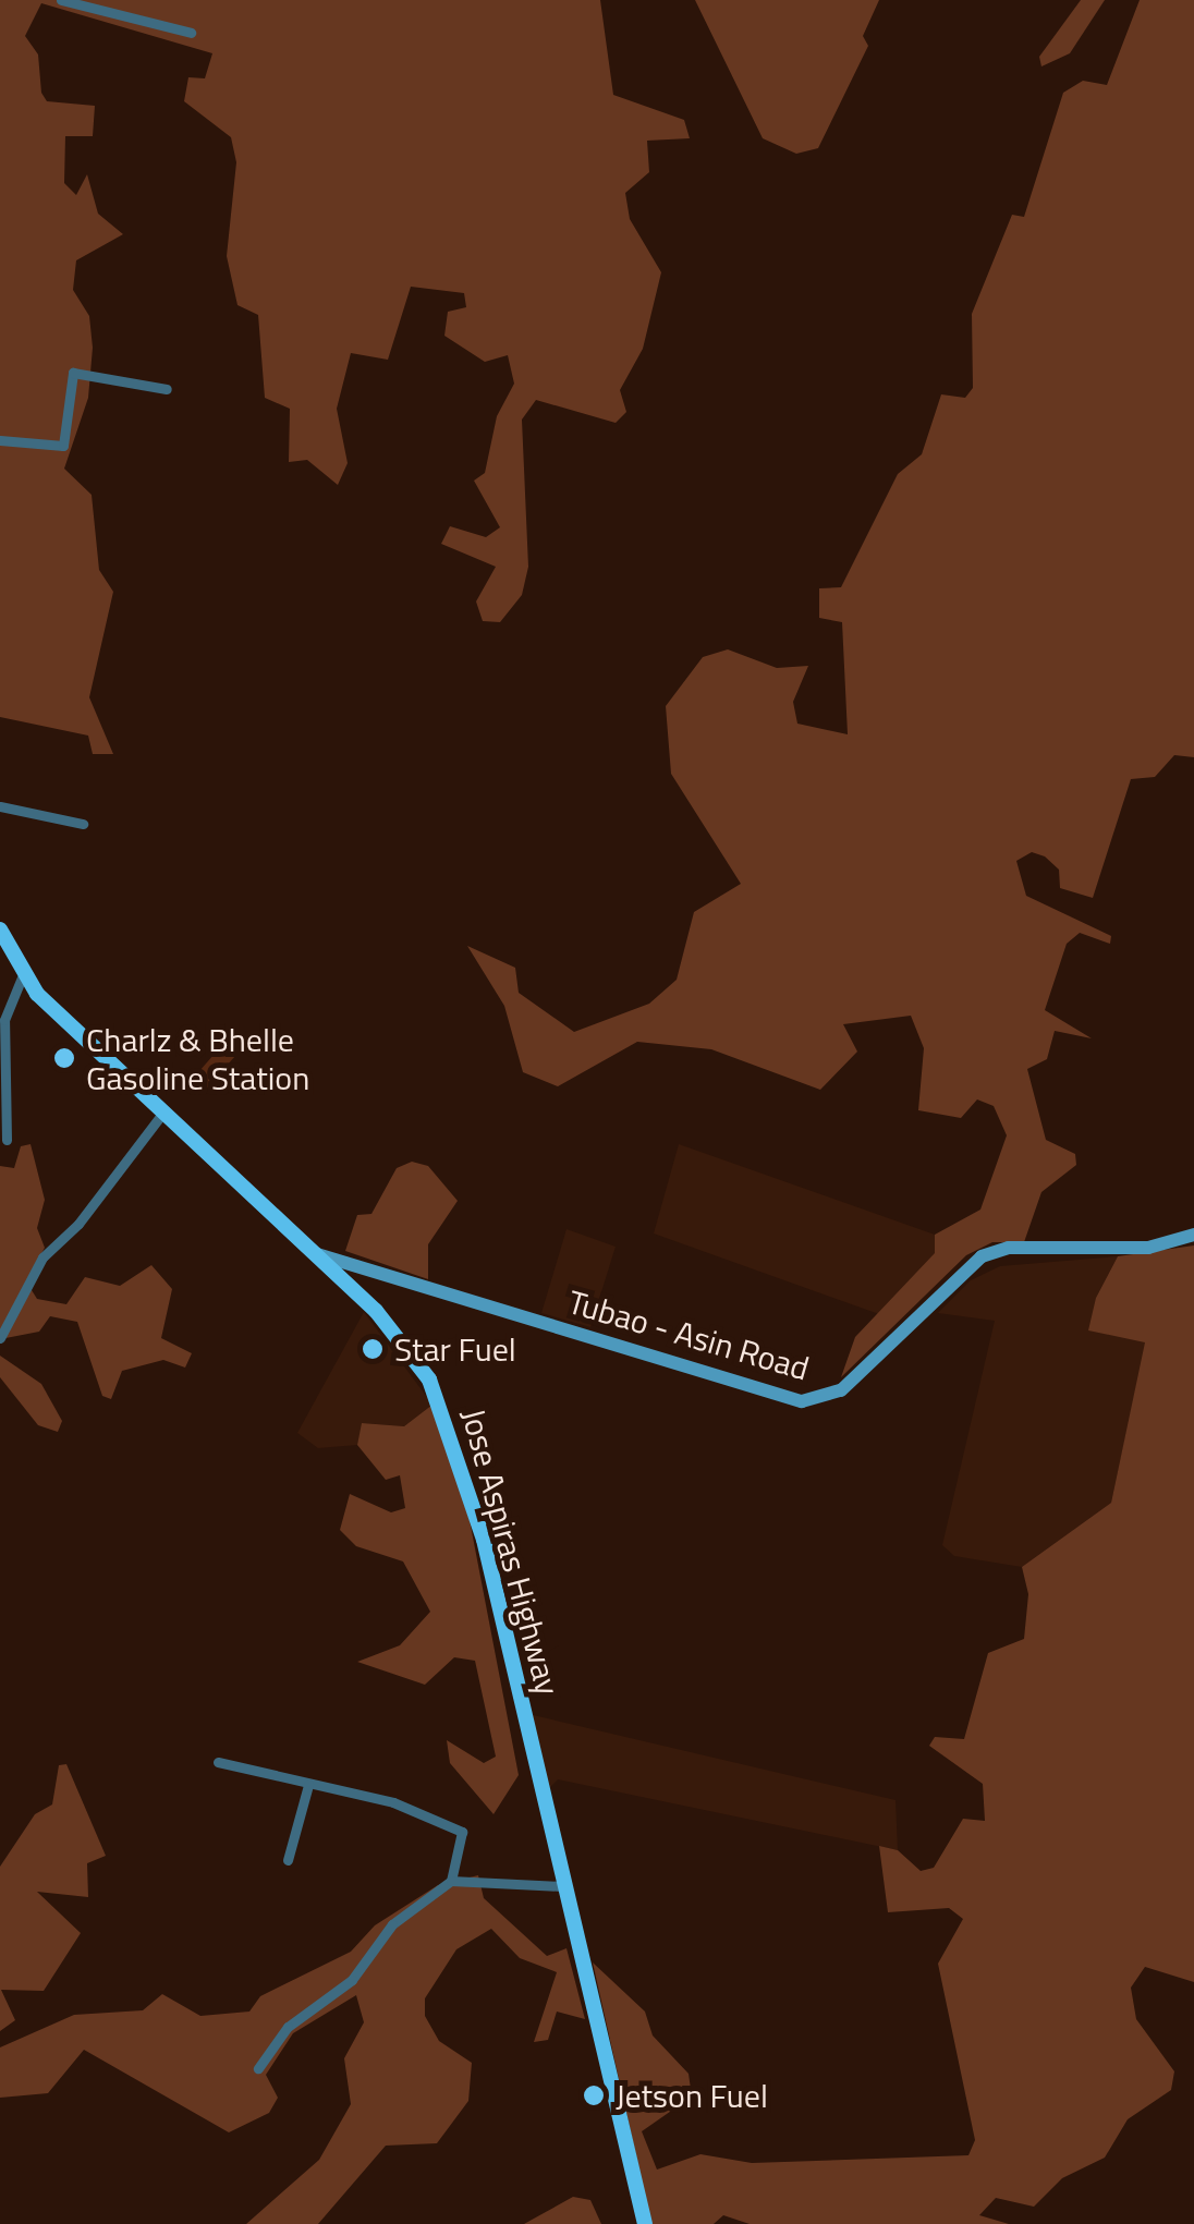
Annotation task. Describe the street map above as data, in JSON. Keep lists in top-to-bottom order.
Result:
{
  "streets": {
    "main road": ["Tubao - Asin Road", "Jose Aspiras Highway"]
  },
  "crossings": [
    ["Tubao - Asin Road", "Jose Aspiras Highway"]
  ],
  "places": ["Charlz & Bhelle Gasoline Station", "Star Fuel", "Jetson Fuel"]
}
